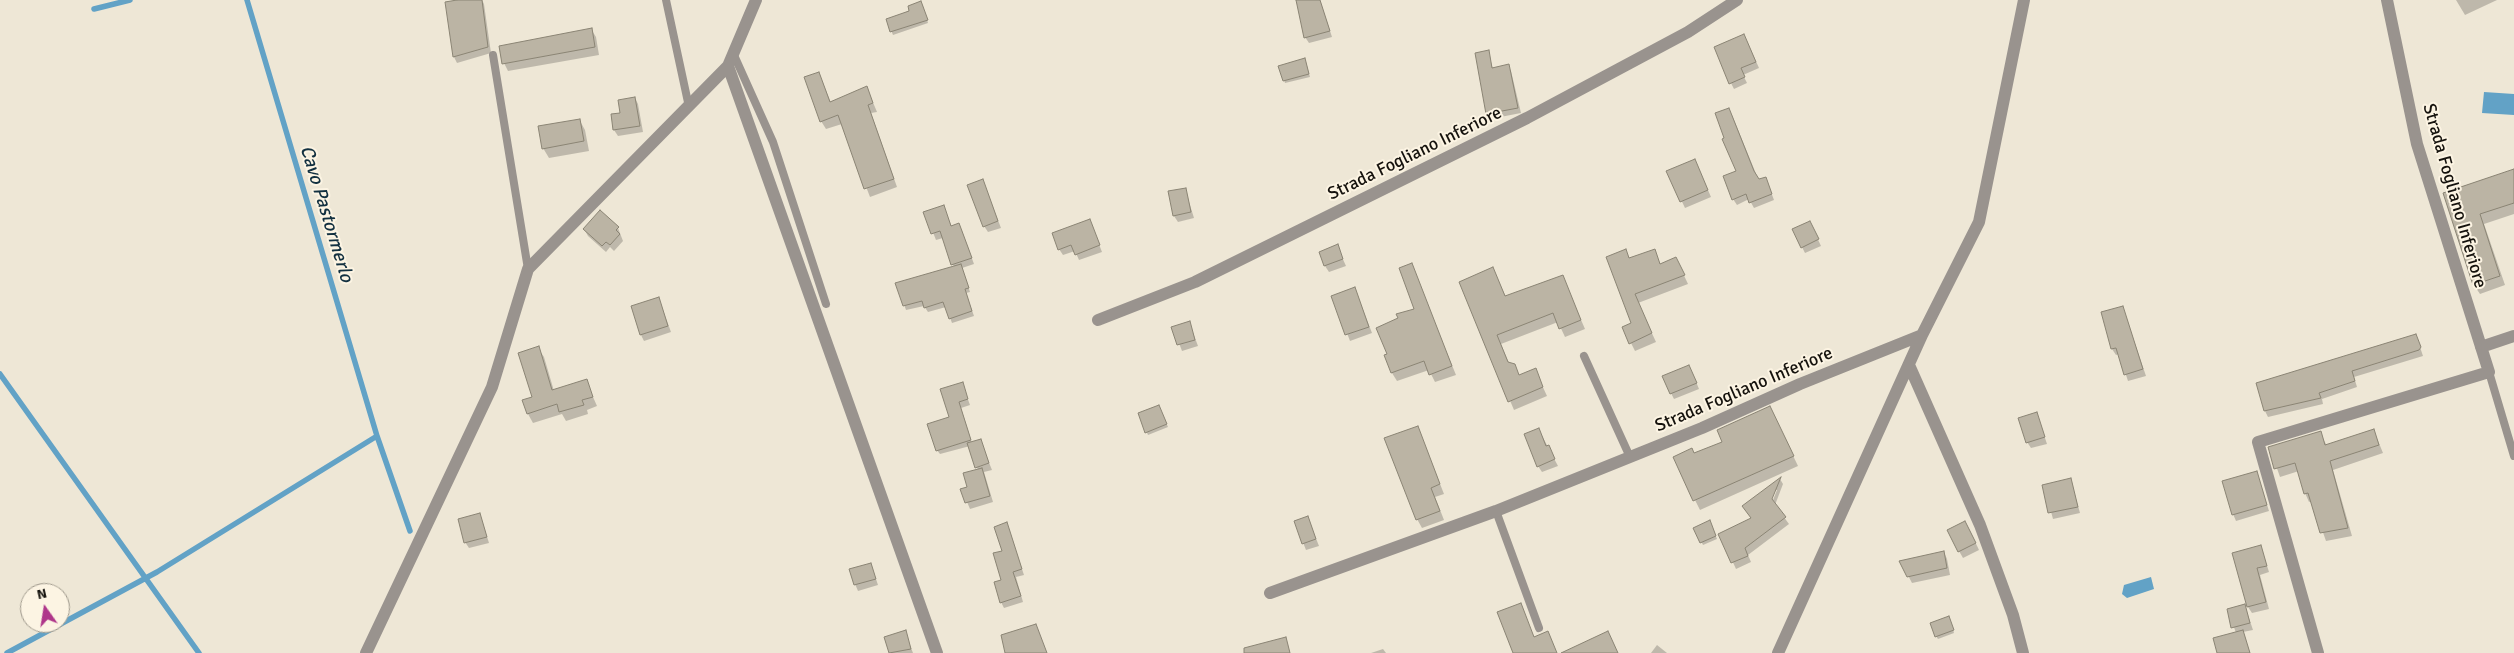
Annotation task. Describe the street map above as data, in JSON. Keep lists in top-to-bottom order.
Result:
{
  "streets": {
    "street": ["Strada Fogliano Inferiore"]
  },
  "water": ["Cavo Pastormerlo"],
  "north": "top"
}
